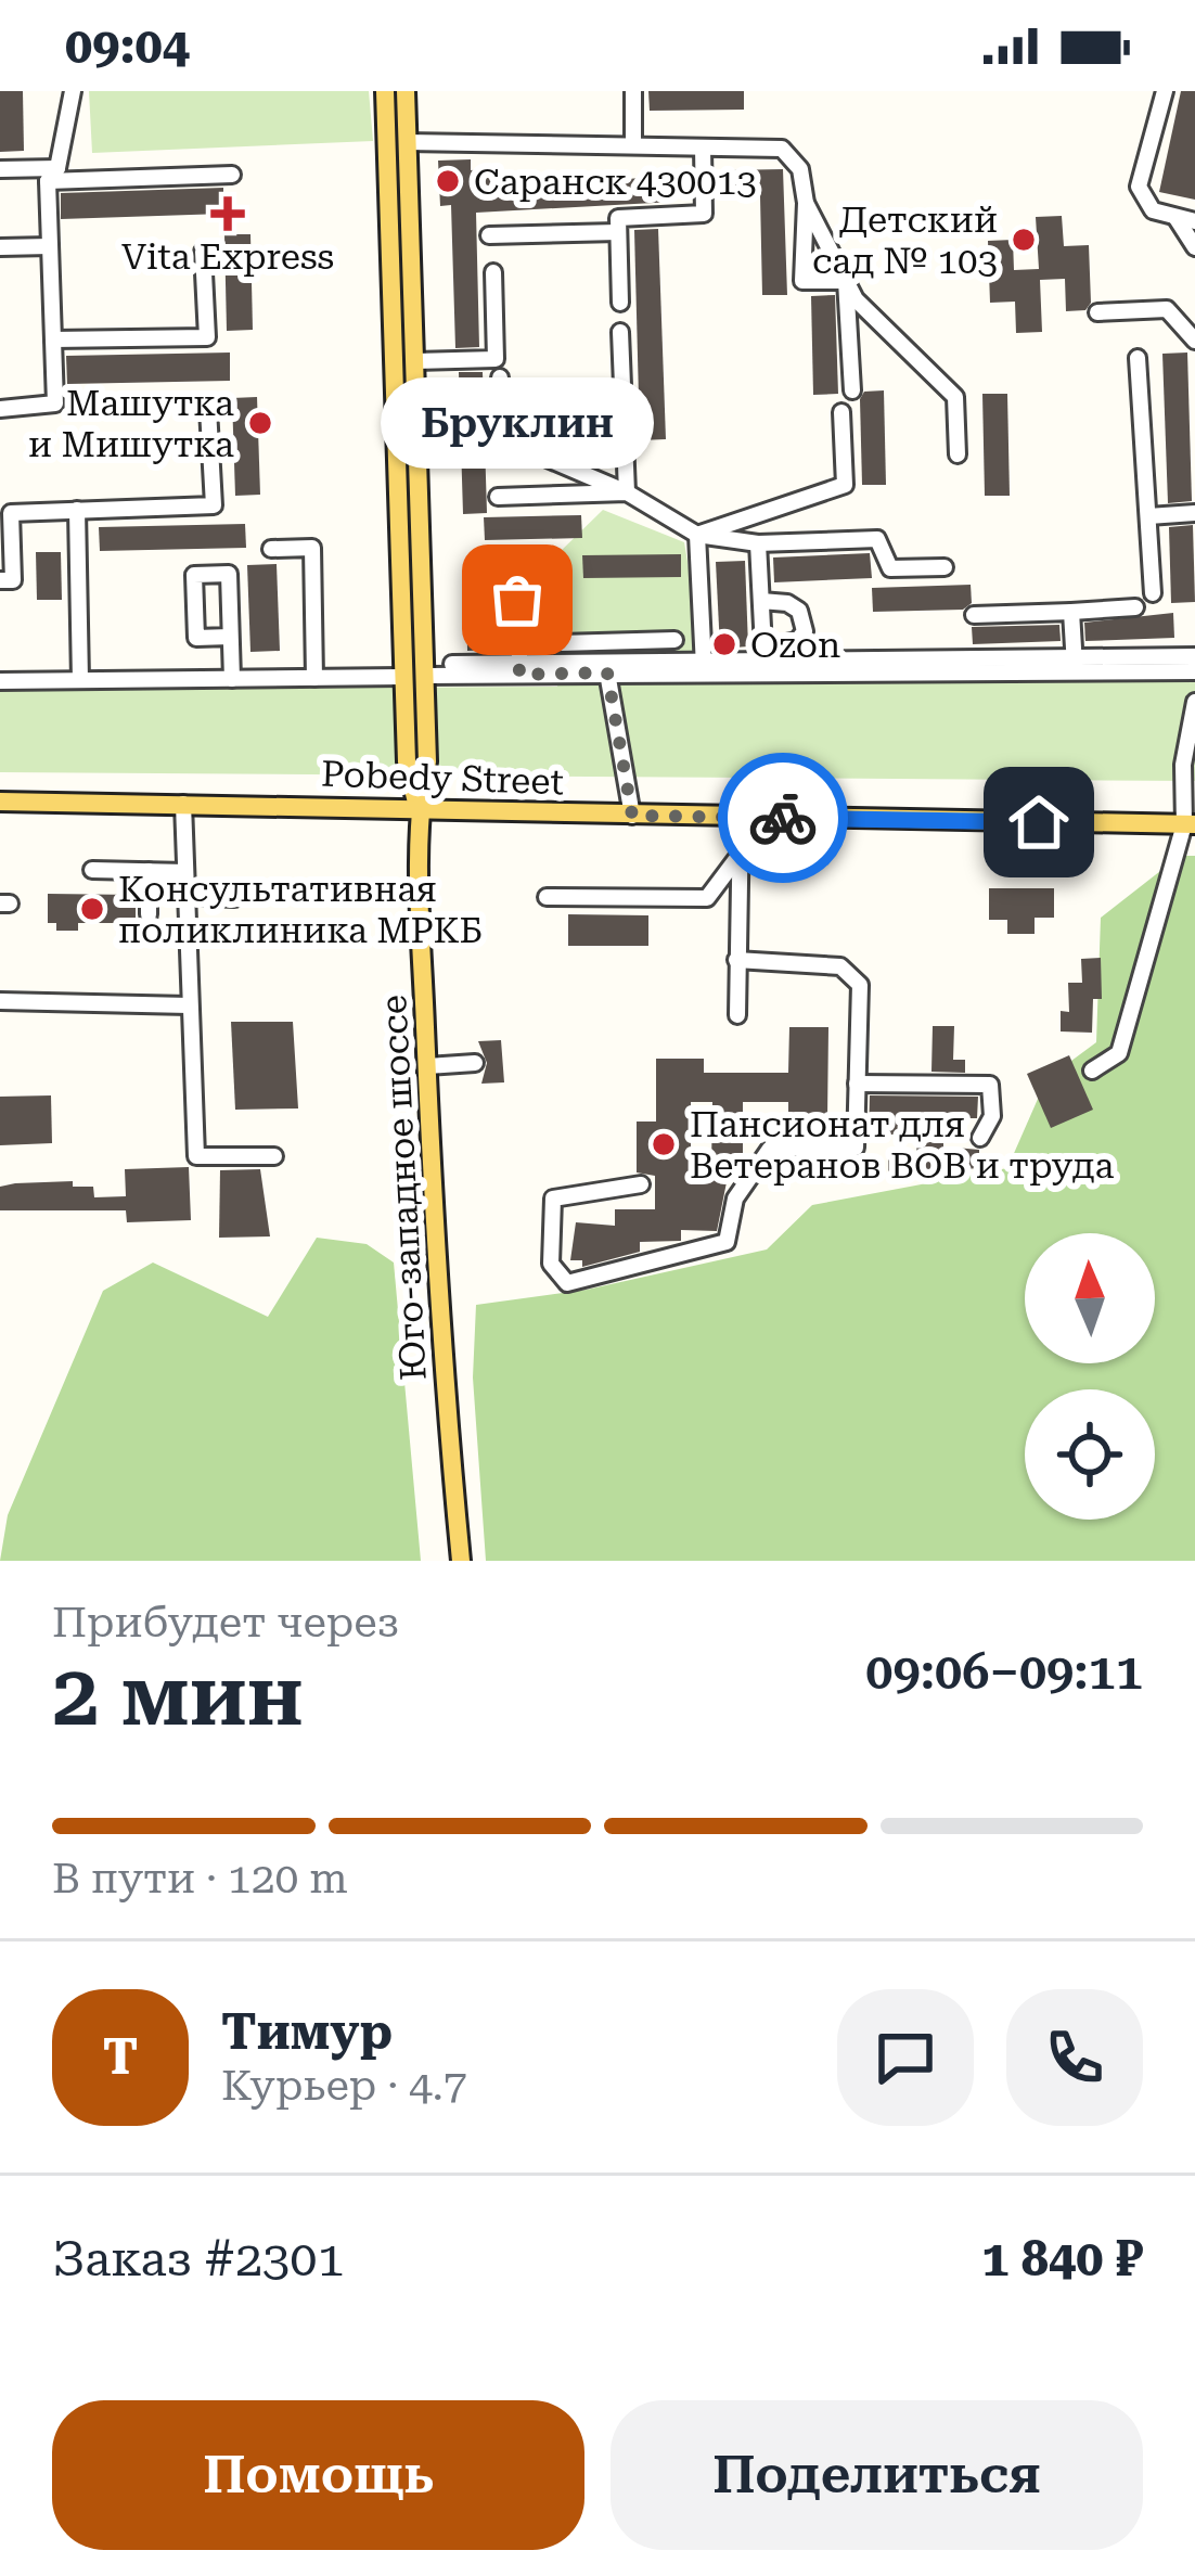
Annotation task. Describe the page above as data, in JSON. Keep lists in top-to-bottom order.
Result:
{
  "streets": {
    "main road": ["Pobedy Street", "Юго-западное шоссе"]
  },
  "crossings": [
    ["Pobedy Street", "Юго-западное шоссе"]
  ],
  "places": {
    "other": [
      "Саранск 430013",
      "Детский сад № 103",
      "Машутка и Мишутка",
      "Бруклин",
      "Ozon",
      "Консультативная поликлиника МРКБ",
      "Пансионат для Ветеранов ВОВ и труда"
    ],
    "health": ["Vita Express"]
  },
  "north": "top",
  "page": {
    "status": "09:04",
    "bubble": "Бруклин",
    "heading": ["2 мин", "Прибудет через", "09:06–09:11"],
    "panel": [
      "Тимур",
      "Курьер · 4.7",
      "Заказ #2301",
      "1 840 ₽"
    ],
    "bar": "В пути · 120 m",
    "round": "Т",
    "buttons": ["Помощь", "Поделиться"]
  }
}
